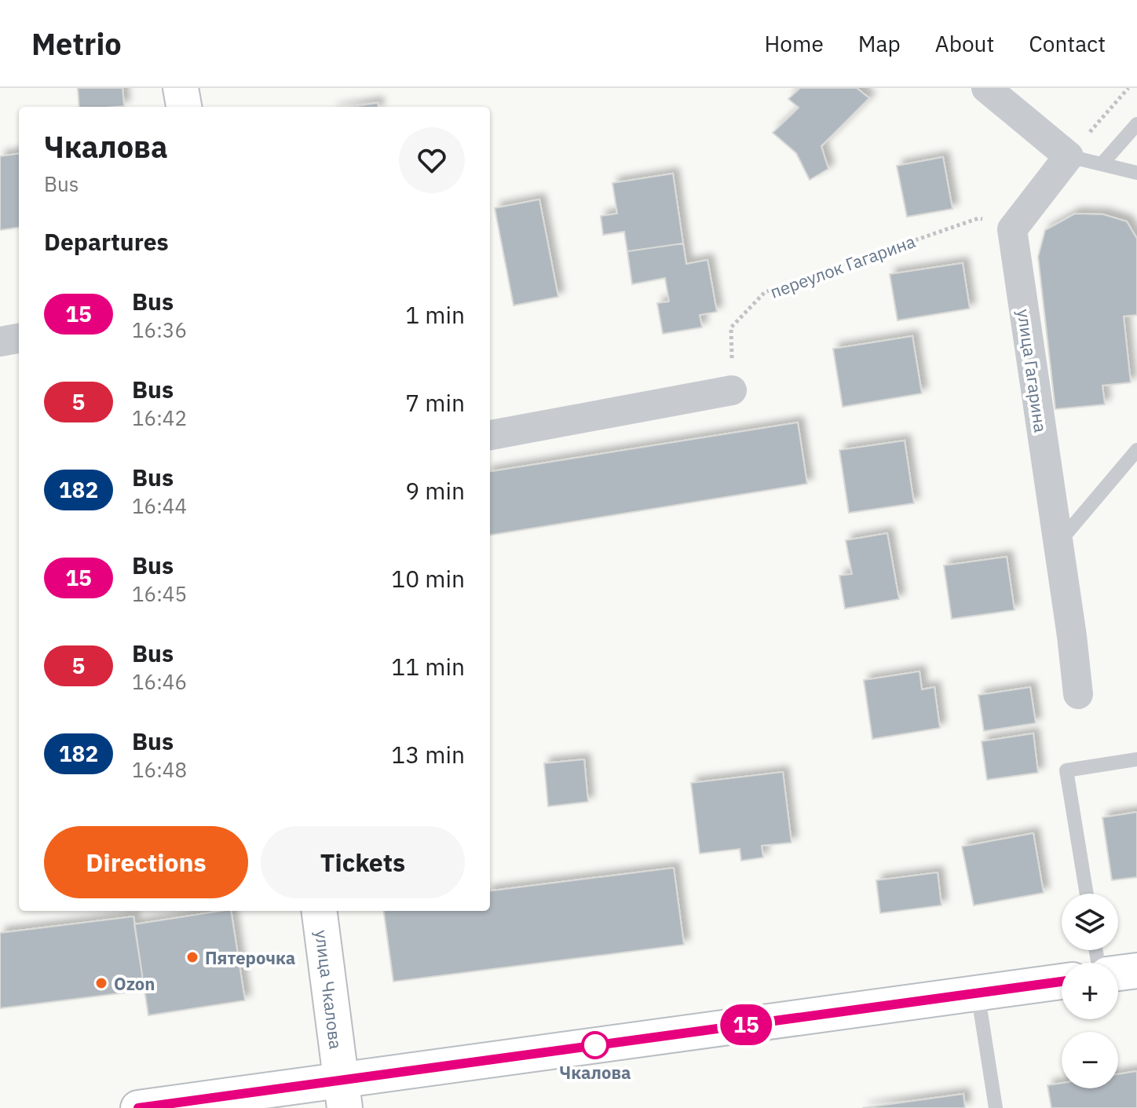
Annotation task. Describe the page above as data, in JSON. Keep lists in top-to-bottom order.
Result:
{
  "streets": {
    "main road": ["улица Чкалова"],
    "street": ["улица Гагарина"],
    "path": ["переулок Гагарина"]
  },
  "crossings": [
    ["переулок Гагарина", "улица Гагарина"]
  ],
  "places": ["Пятерочка", "Ozon", "Чкалова"],
  "lines": ["bus line 15"],
  "page": {
    "header": "Metrio",
    "nav": [
      "Home",
      "Map",
      "About",
      "Contact"
    ],
    "on_map": "15",
    "heading": [
      ["Чкалова", "Bus"],
      "Departures"
    ],
    "list": [
      {
        "mark": "15",
        "name": "Bus",
        "note": "16:36",
        "value": "1 min"
      },
      {
        "mark": "5",
        "name": "Bus",
        "note": "16:42",
        "value": "7 min"
      },
      {
        "mark": "182",
        "name": "Bus",
        "note": "16:44",
        "value": "9 min"
      },
      {
        "mark": "15",
        "name": "Bus",
        "note": "16:45",
        "value": "10 min"
      },
      {
        "mark": "5",
        "name": "Bus",
        "note": "16:46",
        "value": "11 min"
      },
      {
        "mark": "182",
        "name": "Bus",
        "note": "16:48",
        "value": "13 min"
      }
    ],
    "buttons": ["Directions", "Tickets"],
    "map_buttons": ["+", "−"]
  }
}
